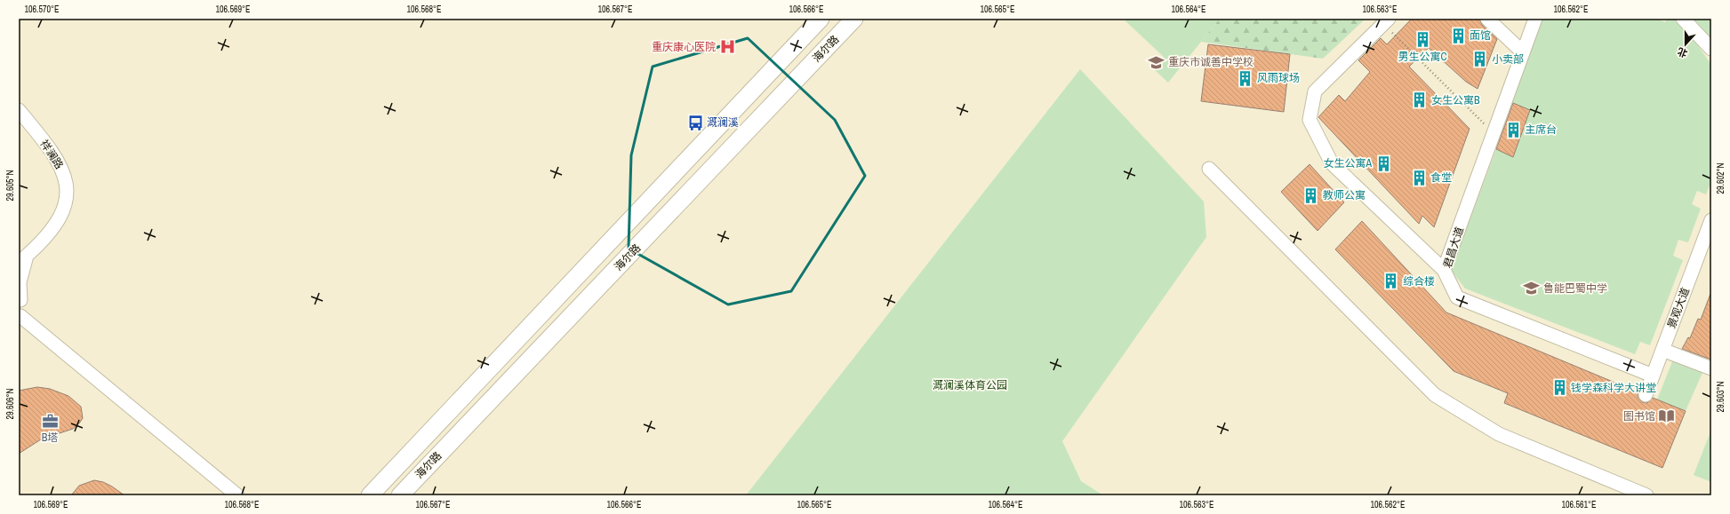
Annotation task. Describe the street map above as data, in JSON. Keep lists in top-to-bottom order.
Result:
{
  "streets": {
    "main road": ["海尔路"],
    "street": ["祥澜路", "君昌大道", "景观大道"]
  },
  "crossings": [
    ["君昌大道", "景观大道"]
  ],
  "parks": ["溉澜溪体育公园"],
  "places": {
    "building": [
      "面馆",
      "男生公寓C",
      "小卖部",
      "风雨球场",
      "女生公寓B",
      "主席台",
      "女生公寓A",
      "食堂",
      "教师公寓",
      "综合楼",
      "钱学森科学大讲堂"
    ],
    "hospital": ["重庆康心医院"],
    "school or university": ["重庆市诚善中学校", "鲁能巴蜀中学"],
    "bus stop": ["溉澜溪"],
    "library": ["图书馆"],
    "office": ["B塔"]
  },
  "north": "bottom",
  "coordinates": [
    "106.570°E",
    "106.569°E",
    "106.568°E",
    "106.567°E",
    "106.566°E",
    "106.565°E",
    "106.564°E",
    "106.563°E",
    "106.562°E",
    "29.602°N",
    "29.605°N",
    "29.603°N",
    "29.606°N",
    "106.561°E"
  ]
}
